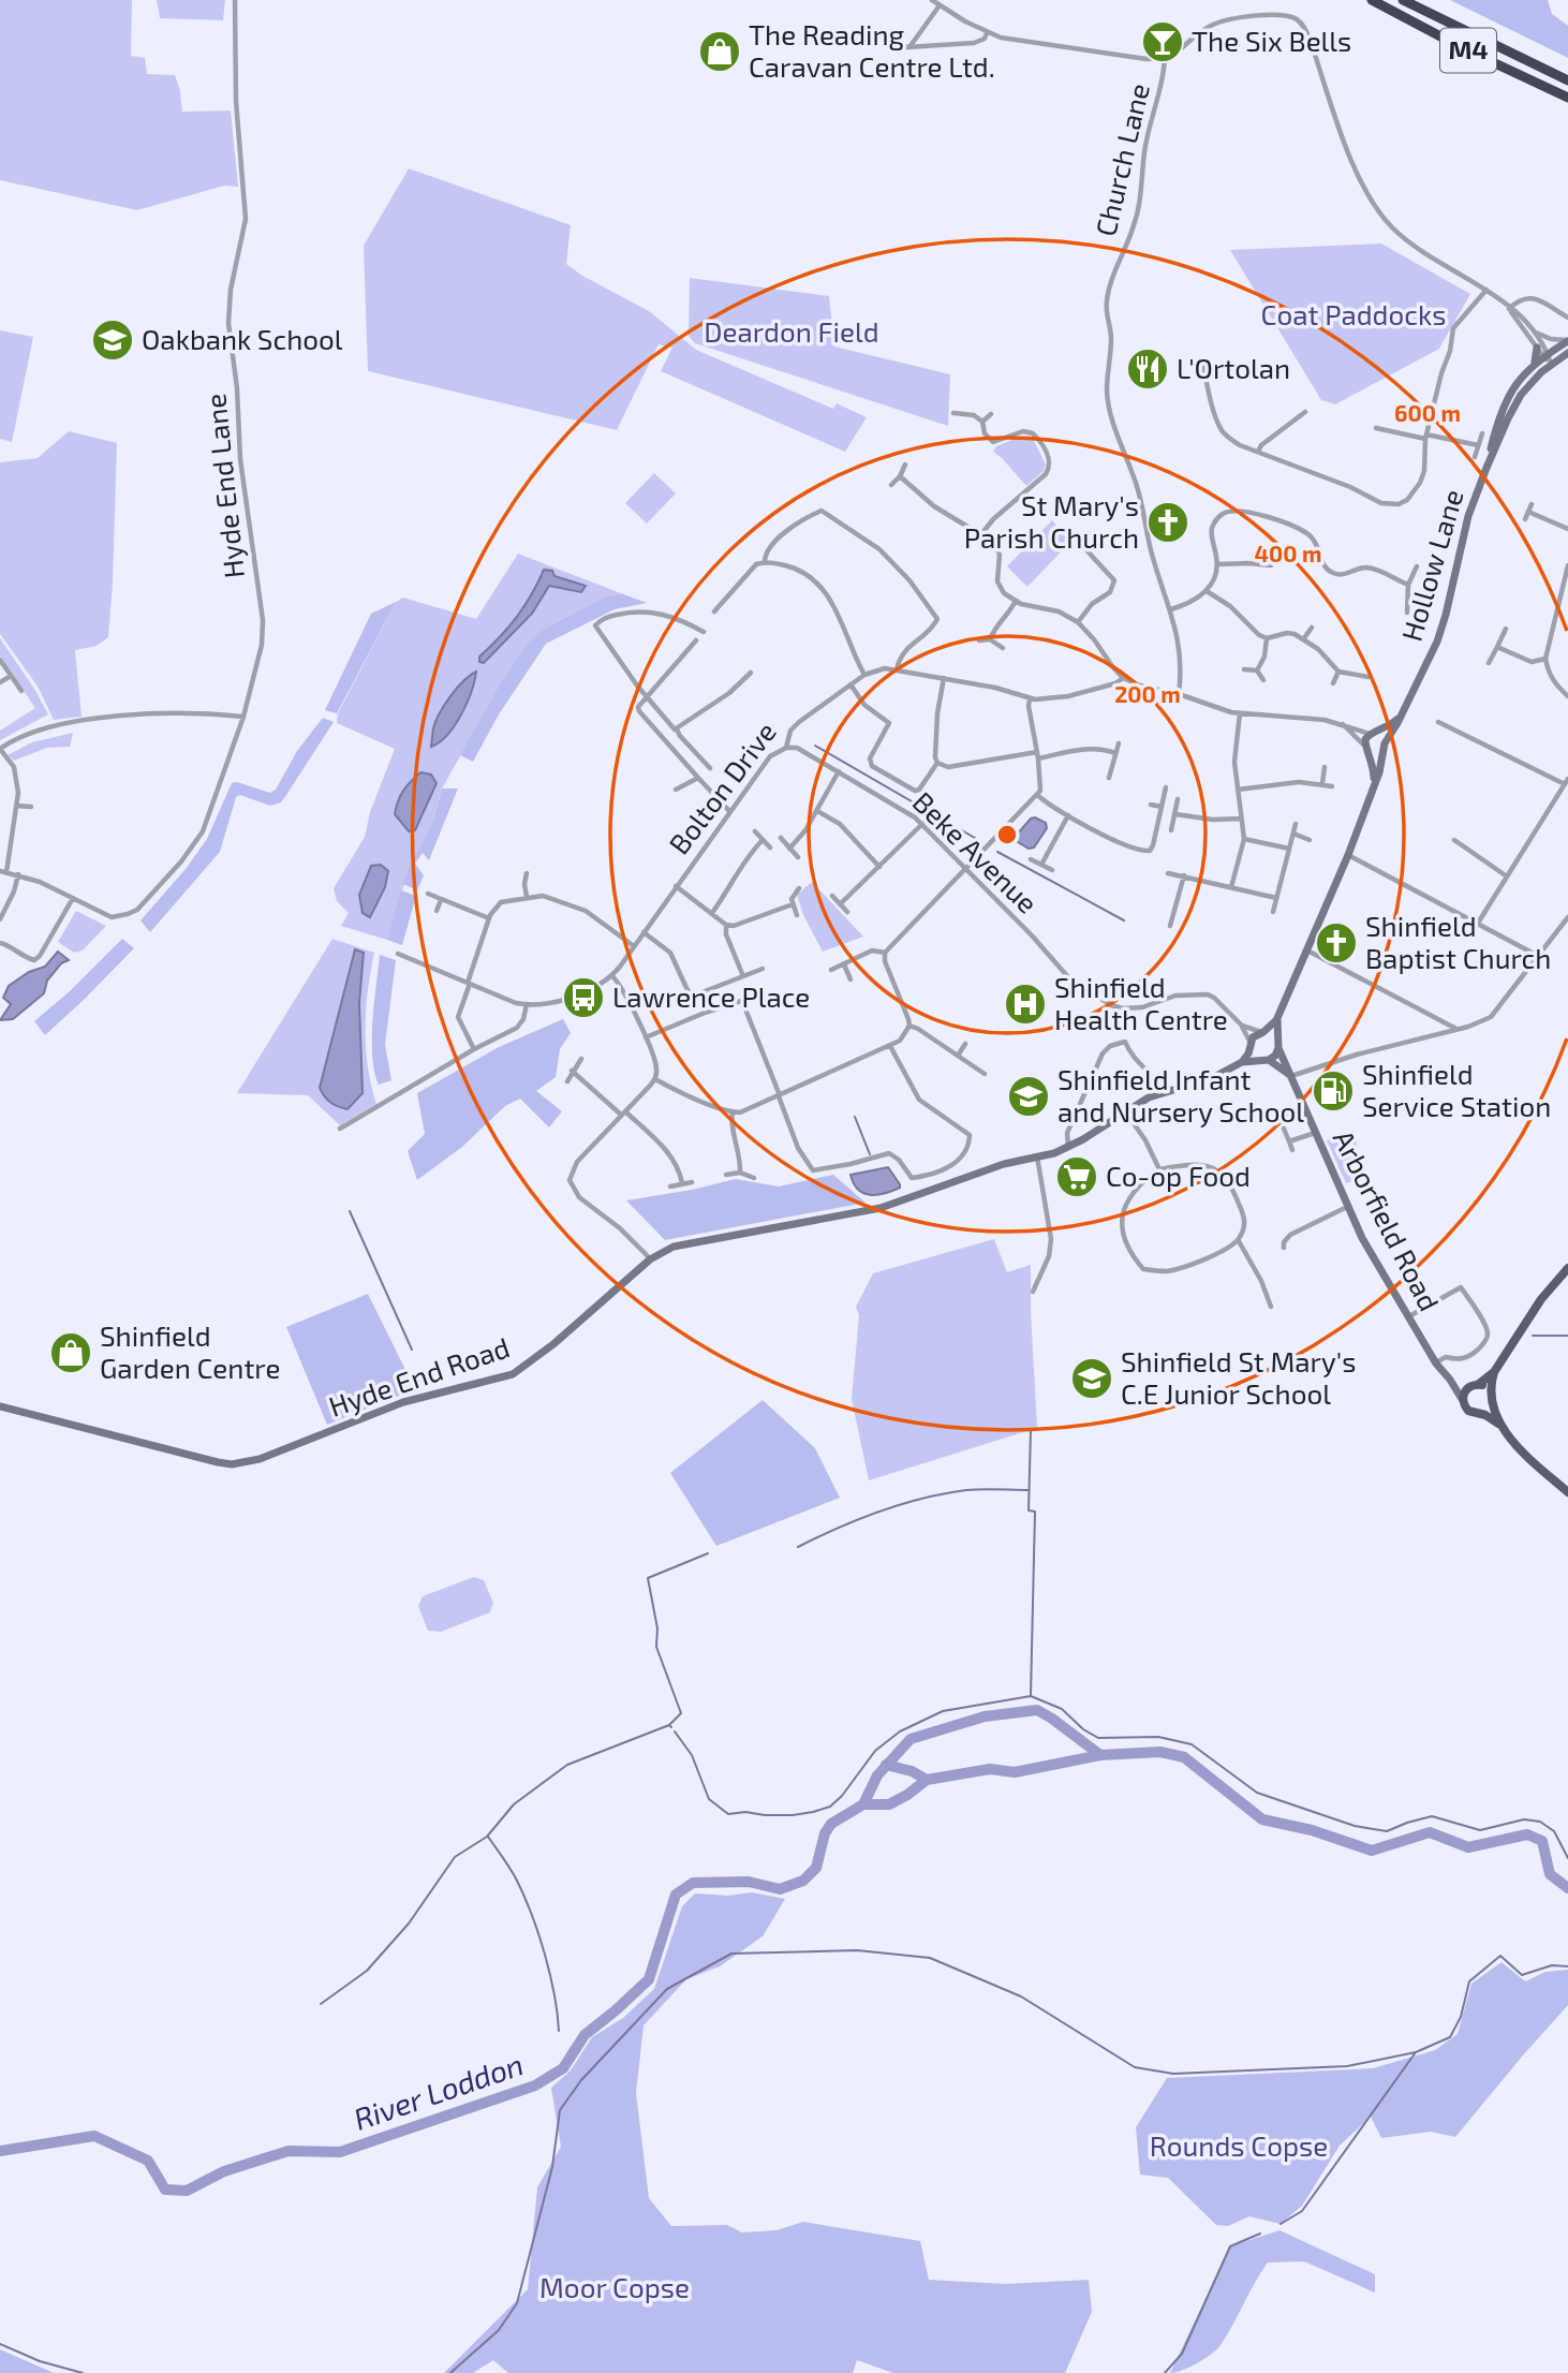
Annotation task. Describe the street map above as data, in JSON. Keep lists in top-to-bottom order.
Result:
{
  "streets": {
    "highway": ["M4"],
    "main road": ["Hollow Lane", "Arborfield Road", "Hyde End Road"],
    "street": [
      "Church Lane",
      "Hyde End Lane",
      "Bolton Drive",
      "Beke Avenue"
    ]
  },
  "crossings": [
    ["Hollow Lane", "Arborfield Road"],
    ["Bolton Drive", "Beke Avenue"]
  ],
  "water": ["River Loddon"],
  "parks": [
    "Coat Paddocks",
    "Deardon Field",
    "Rounds Copse",
    "Moor Copse"
  ],
  "places": {
    "bar": ["The Six Bells"],
    "shop": ["The Reading Caravan Centre Ltd.", "Shinfield Garden Centre"],
    "school or university": ["Oakbank School", "Shinfield Infant and Nursery School", "Shinfield St Mary's C.E Junior School"],
    "restaurant": ["L'Ortolan"],
    "church": ["St Mary's Parish Church", "Shinfield Baptist Church"],
    "bus stop": ["Lawrence Place"],
    "hospital": ["Shinfield Health Centre"],
    "fuel station": ["Shinfield Service Station"],
    "supermarket": ["Co-op Food"]
  },
  "rings": ["600 m", "400 m", "200 m"]
}
